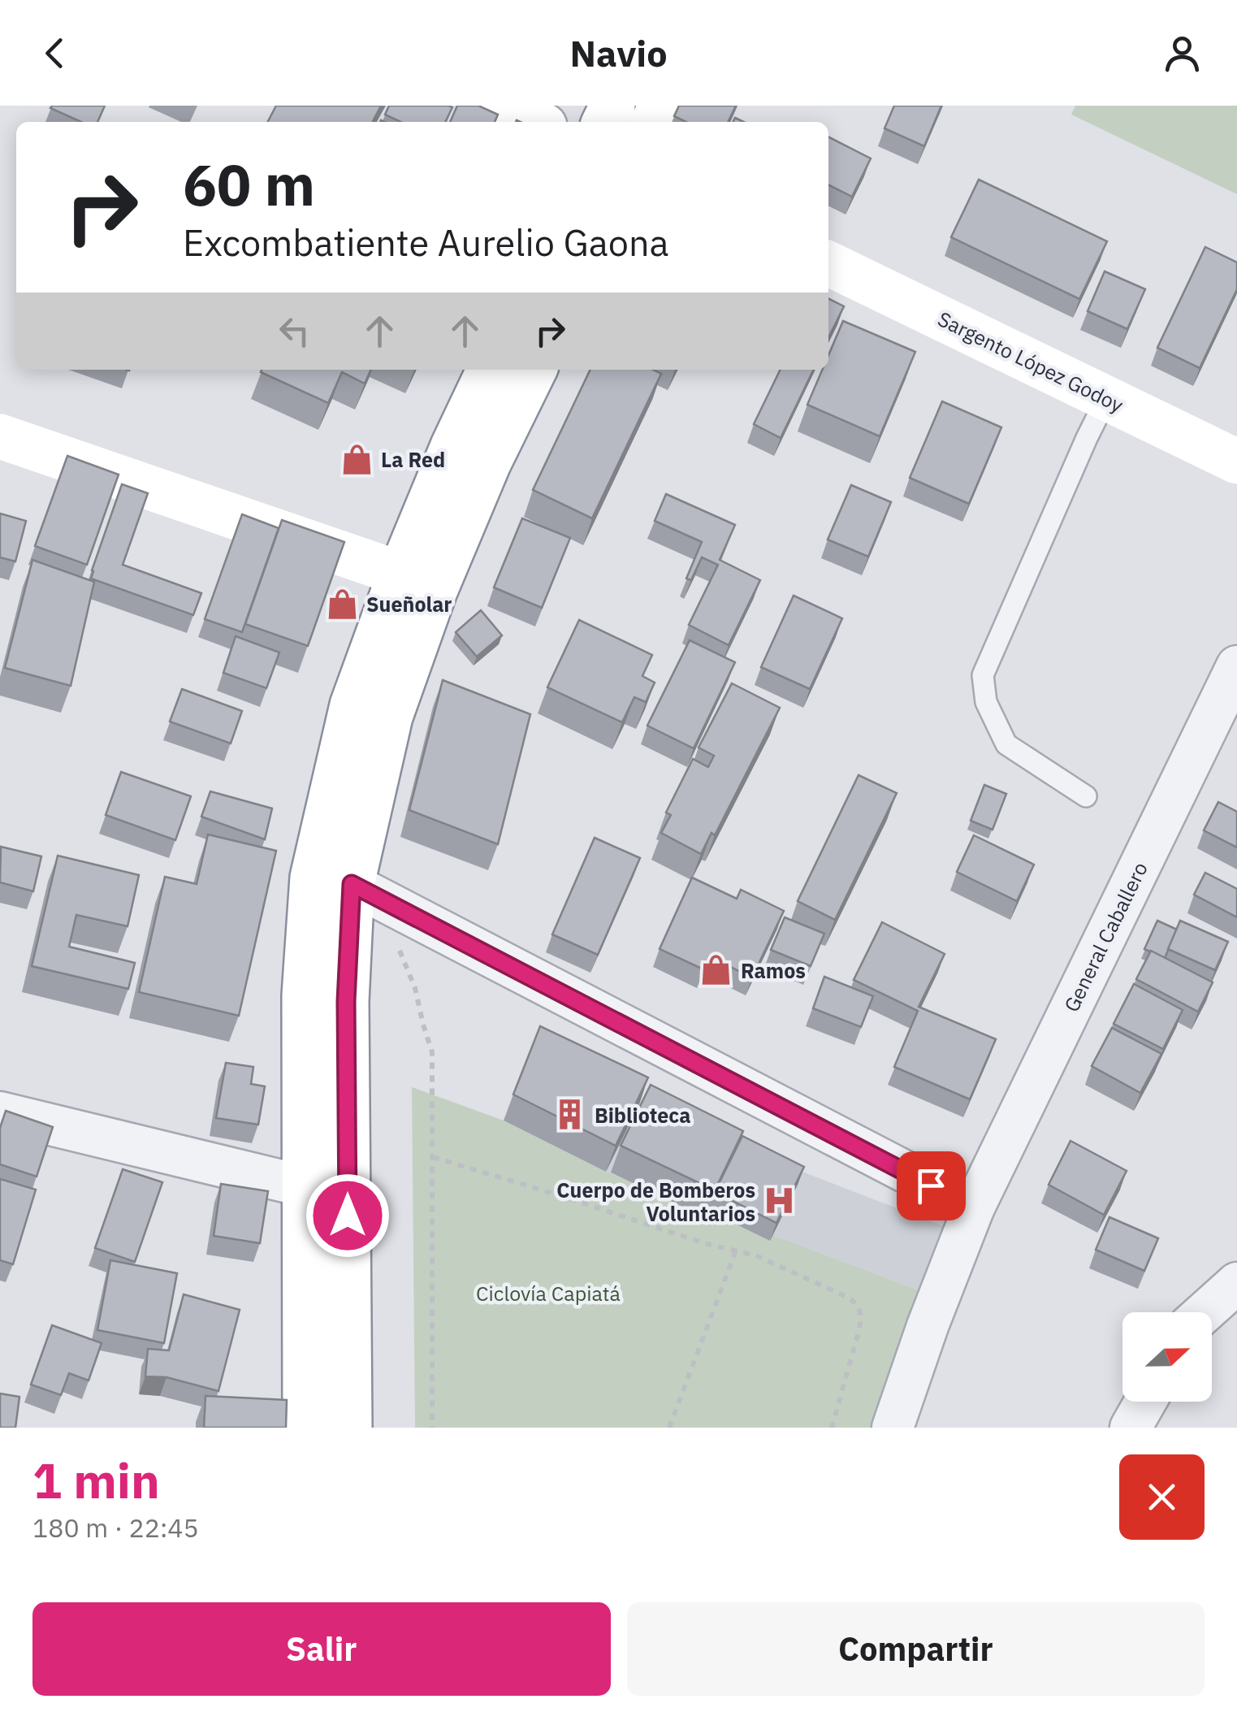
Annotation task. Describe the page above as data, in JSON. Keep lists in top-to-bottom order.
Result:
{
  "streets": {
    "main road": ["Sargento López Godoy"],
    "street": ["General Caballero"]
  },
  "parks": ["Ciclovía Capiatá"],
  "places": {
    "shop": ["La Red", "Sueñolar", "Ramos"],
    "building": ["Biblioteca"],
    "hospital": ["Cuerpo de Bomberos Voluntarios"]
  },
  "north": "right",
  "page": {
    "header": "Navio",
    "turn": ["60 m", "Excombatiente Aurelio Gaona"],
    "heading": ["1 min", "180 m · 22:45"],
    "buttons": ["Salir", "Compartir"]
  }
}
